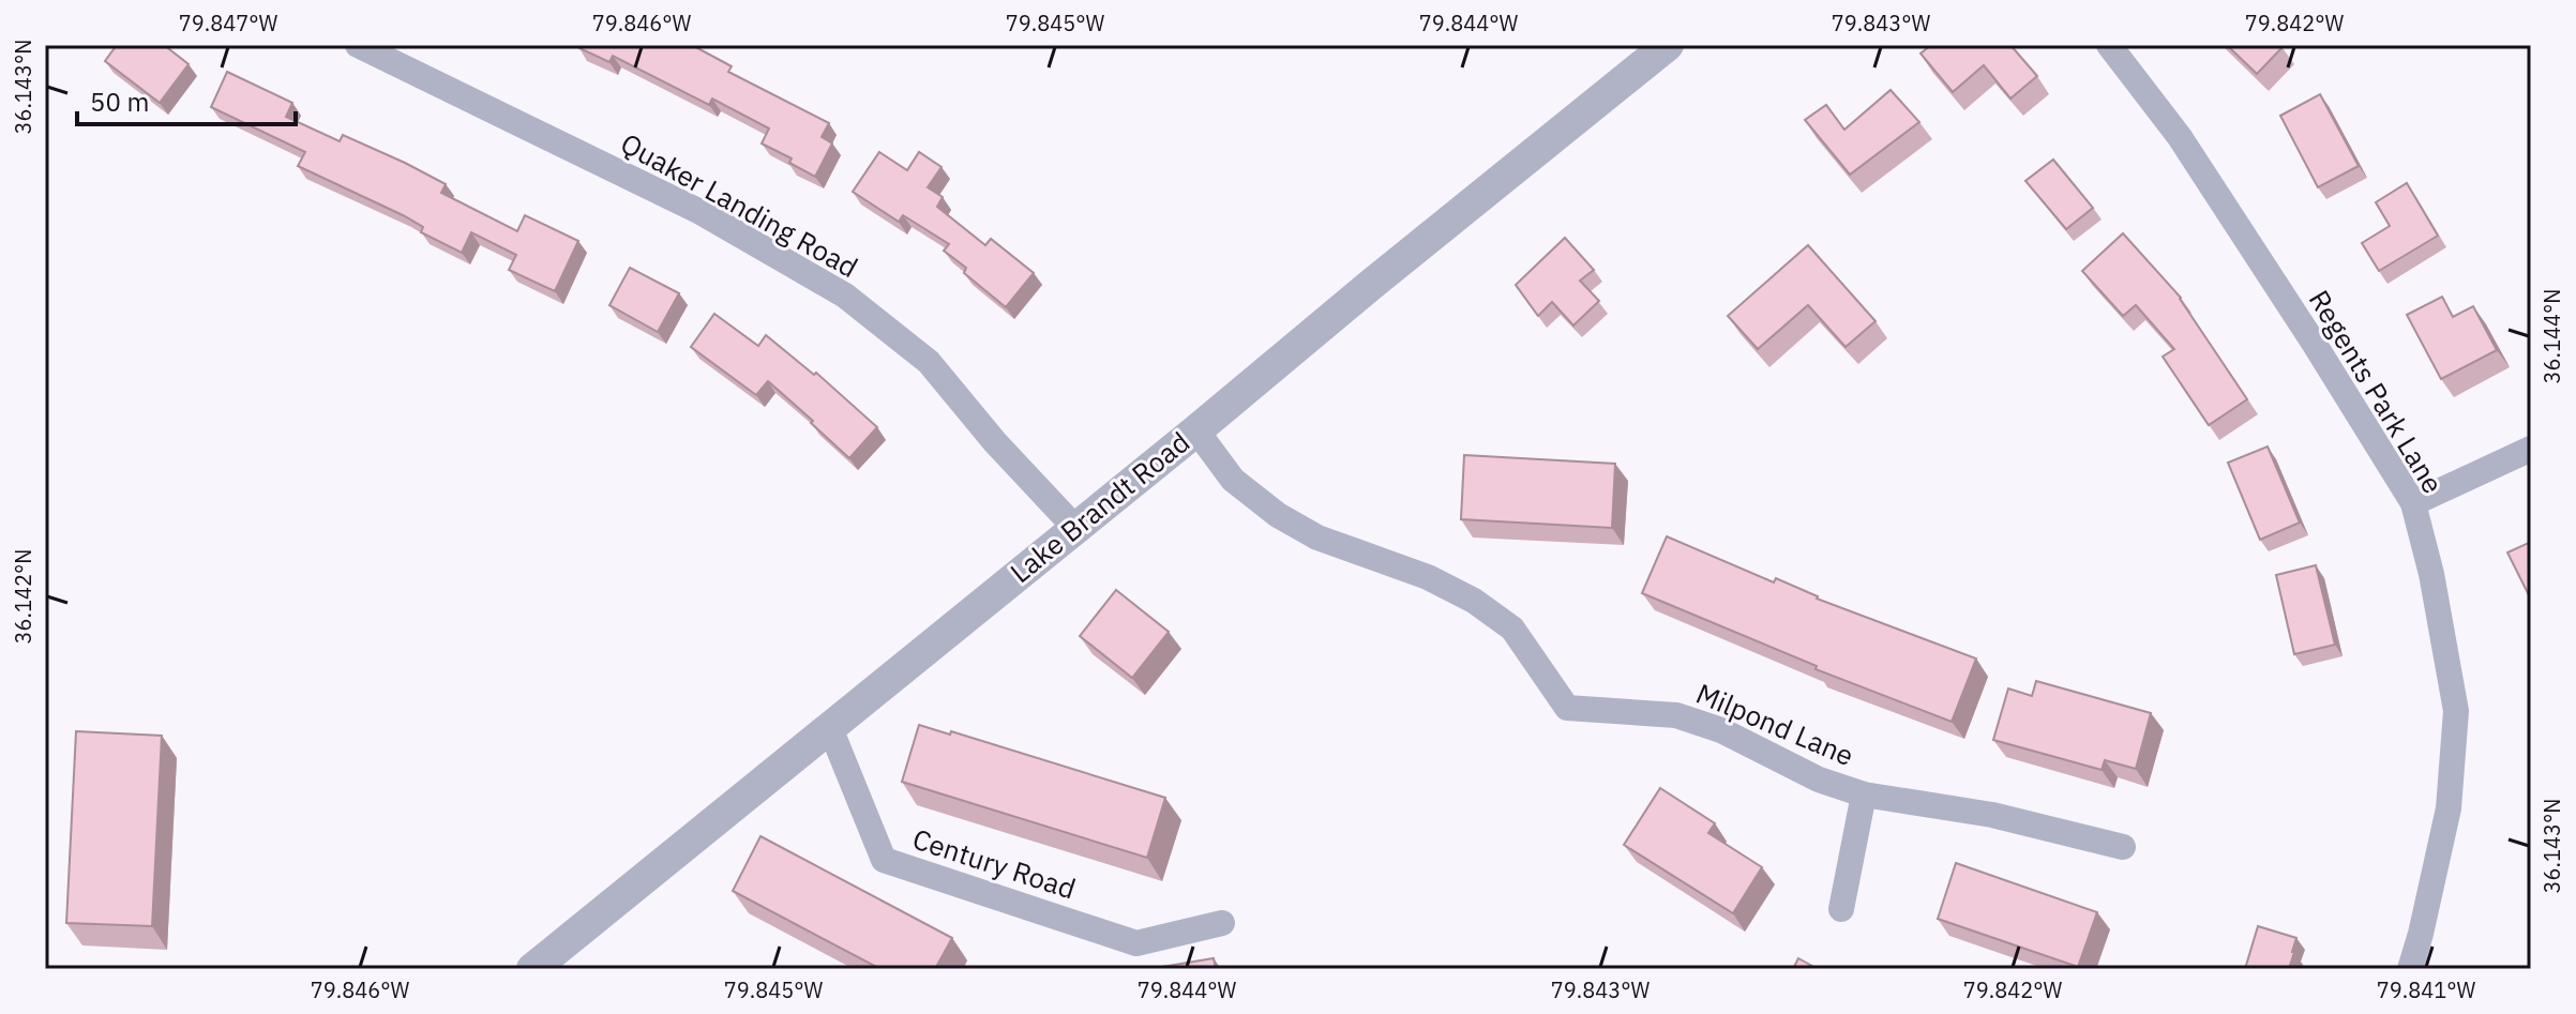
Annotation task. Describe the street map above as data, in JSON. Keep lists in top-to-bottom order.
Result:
{
  "streets": {
    "street": [
      "Quaker Landing Road",
      "Regents Park Lane",
      "Lake Brandt Road",
      "Milpond Lane",
      "Century Road"
    ]
  },
  "crossings": [
    ["Quaker Landing Road", "Lake Brandt Road"],
    ["Lake Brandt Road", "Milpond Lane"],
    ["Lake Brandt Road", "Century Road"]
  ],
  "scale_bar": "50 m",
  "coordinates": [
    "79.847°W",
    "79.846°W",
    "79.845°W",
    "79.844°W",
    "79.843°W",
    "79.842°W",
    "36.143°N",
    "36.144°N",
    "36.142°N",
    "79.841°W"
  ]
}
